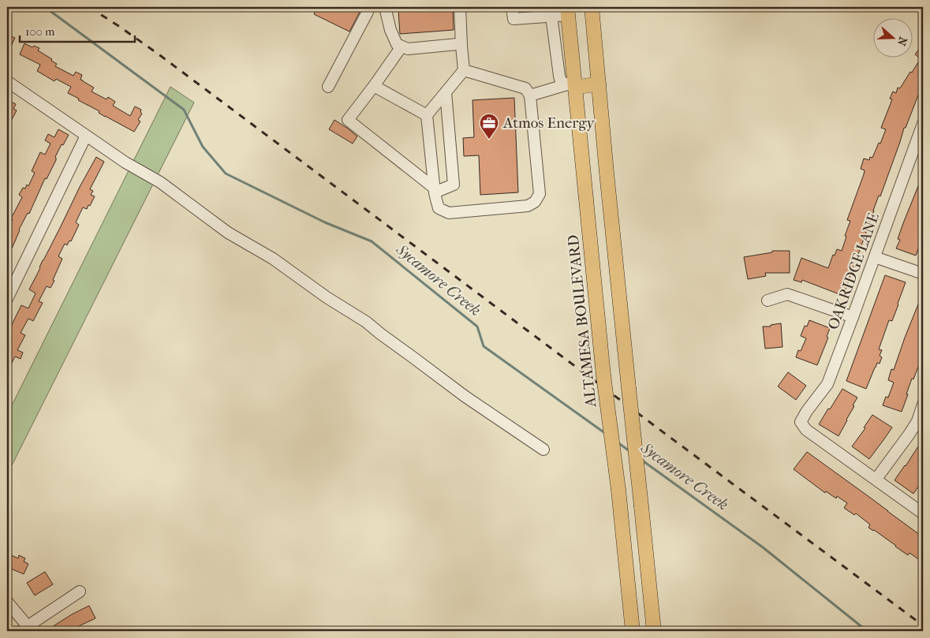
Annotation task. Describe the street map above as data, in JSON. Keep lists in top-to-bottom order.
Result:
{
  "streets": {
    "main road": ["ALTAMESA BOULEVARD"],
    "street": ["OAKRIDGE LANE"]
  },
  "water": ["Sycamore Creek"],
  "places": {
    "office": ["Atmos Energy"]
  },
  "scale_bar": "100 m",
  "north": "right"
}
